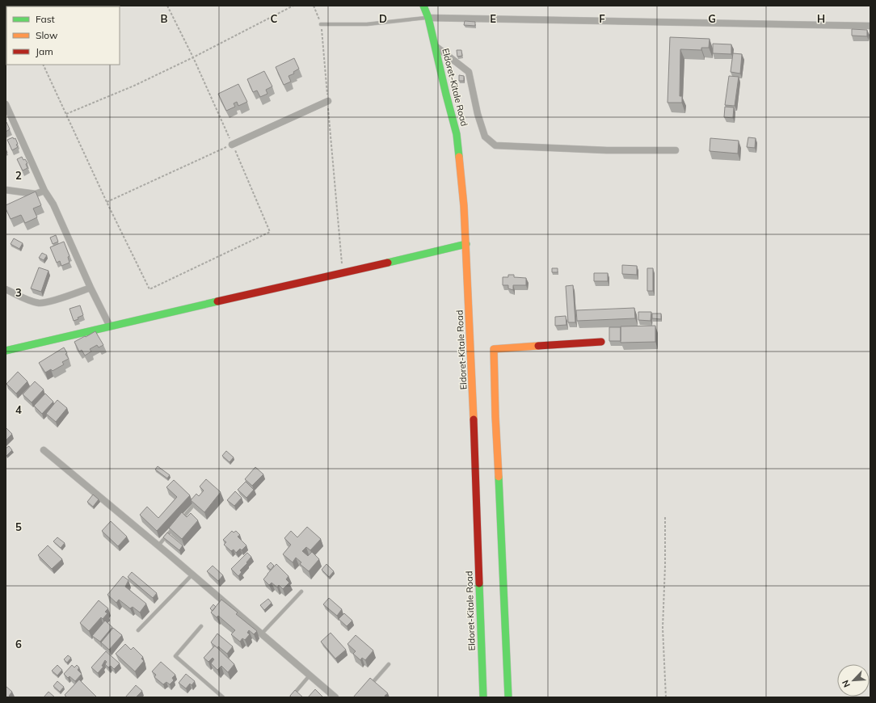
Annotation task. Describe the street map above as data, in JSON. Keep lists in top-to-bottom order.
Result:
{
  "streets": {
    "main road": ["Eldoret-Kitale Road"]
  },
  "legend": ["Fast", "Slow", "Jam"],
  "north": "bottom left",
  "grid": {
    "columns": [
      "B",
      "C",
      "D",
      "E",
      "F",
      "G",
      "H"
    ],
    "rows": [
      "2",
      "3",
      "4",
      "5",
      "6"
    ]
  }
}
